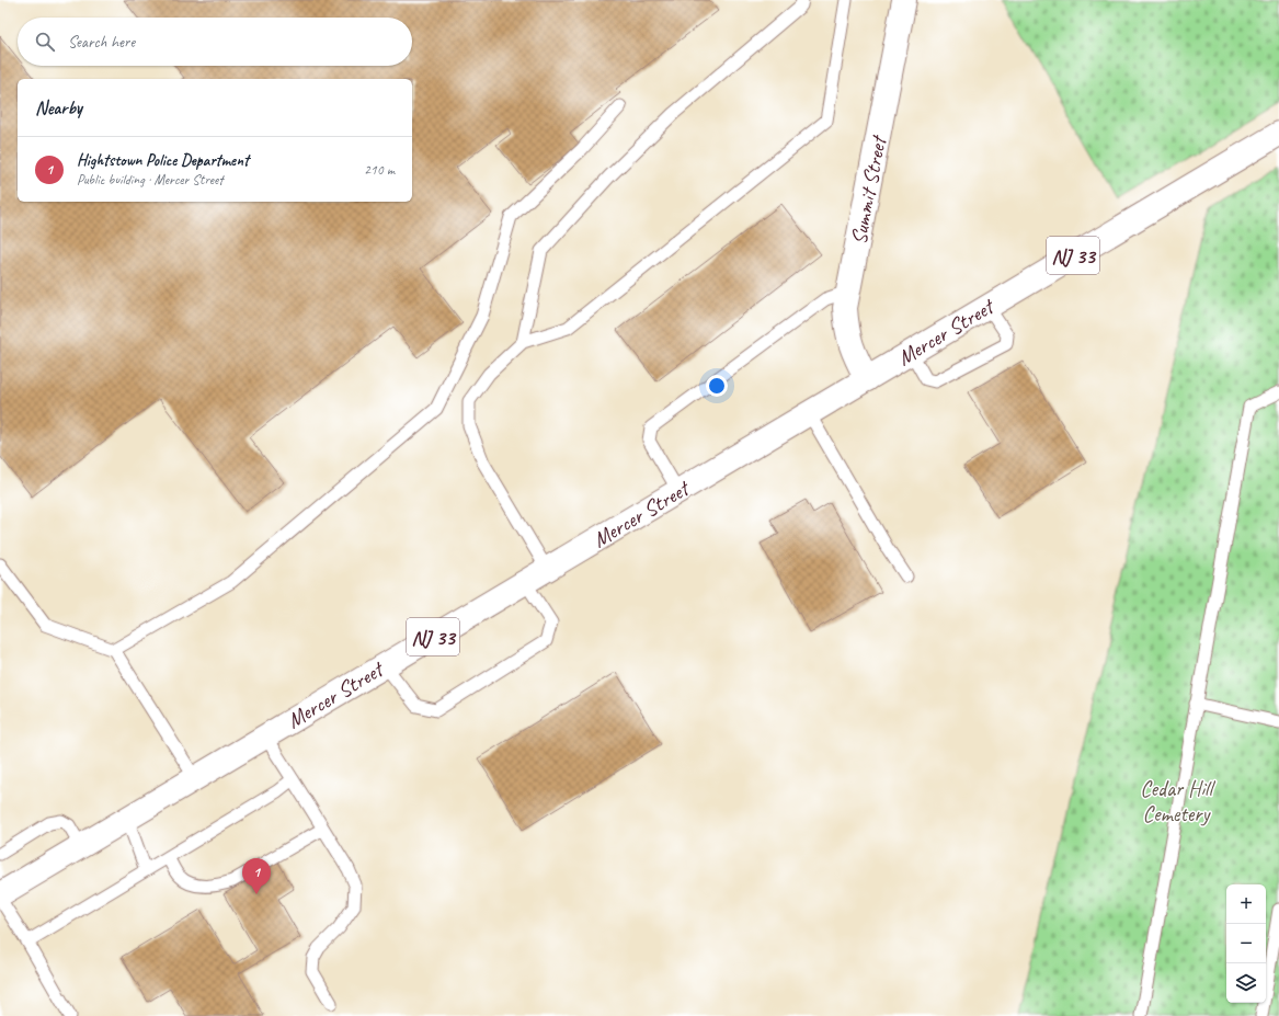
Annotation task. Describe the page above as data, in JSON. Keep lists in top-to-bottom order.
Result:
{
  "streets": {
    "main road": ["Summit Street", "NJ 33", "Mercer Street"]
  },
  "crossings": [
    ["Summit Street", "Mercer Street"]
  ],
  "parks": ["Cedar Hill Cemetery"],
  "page": {
    "search": "Search here",
    "heading": "Nearby",
    "list": [
      {
        "mark": "1",
        "name": "Hightstown Police Department",
        "note": "Public building · Mercer Street",
        "value": "210 m"
      }
    ],
    "pins": "1",
    "map_buttons": ["+", "−"]
  }
}
